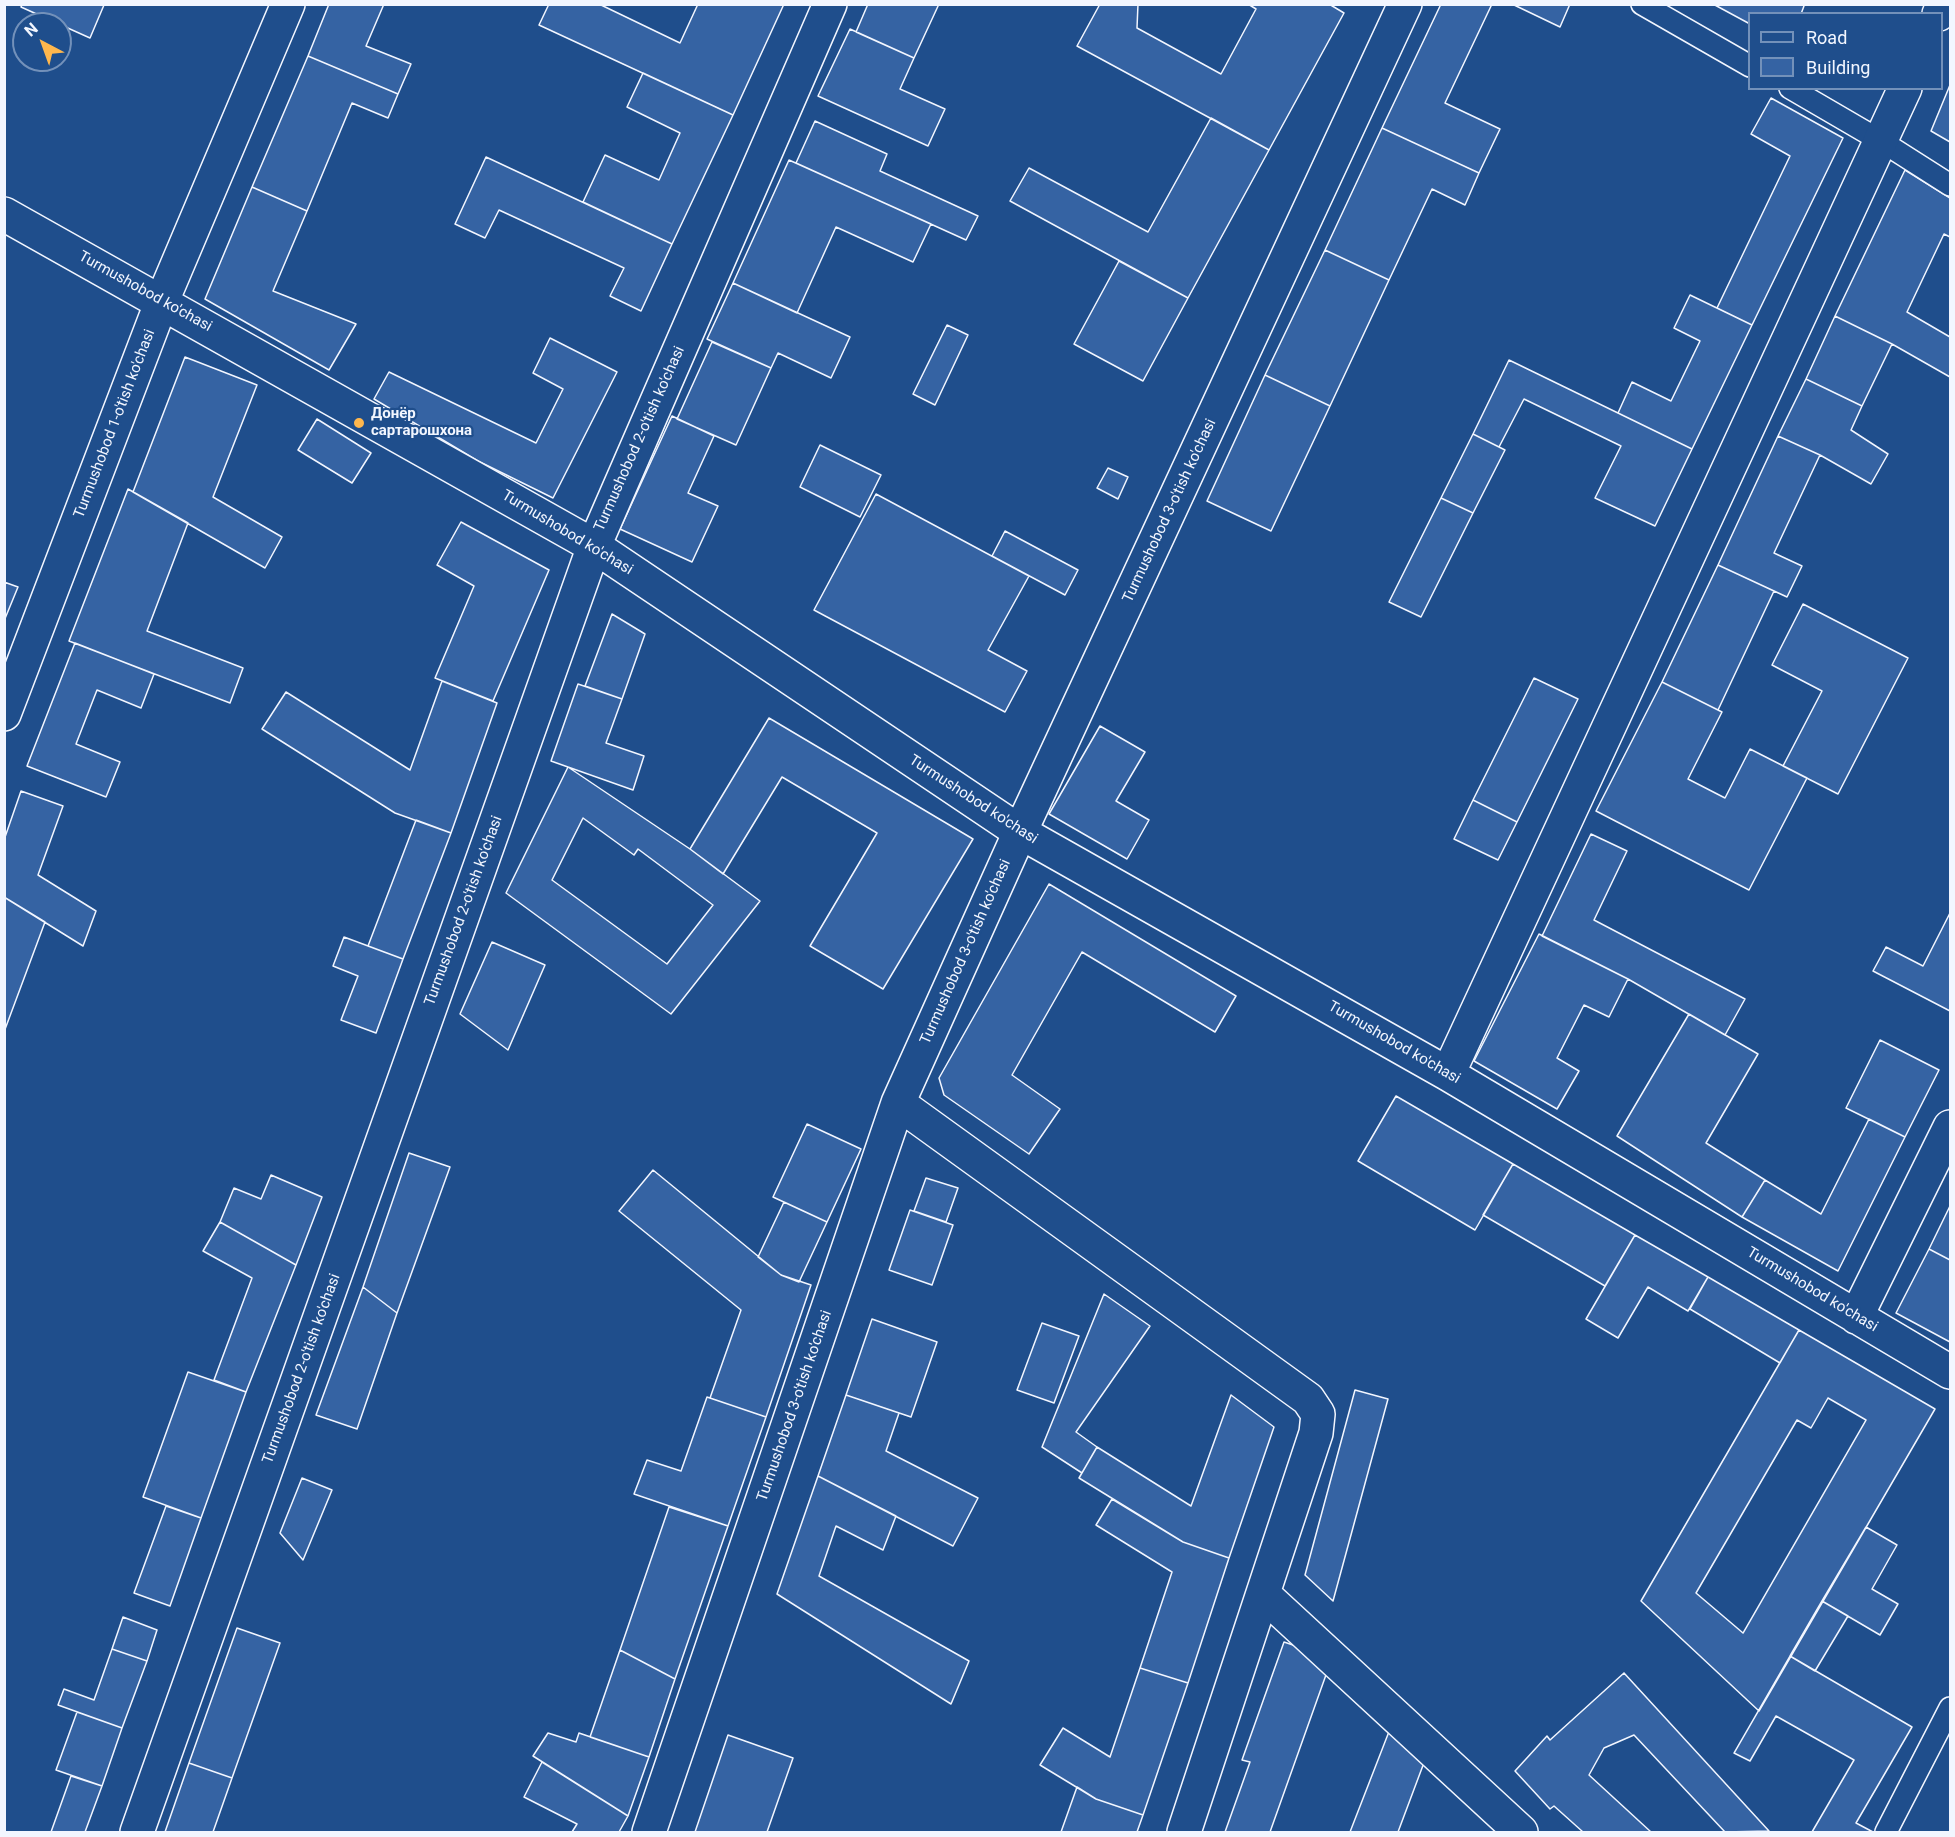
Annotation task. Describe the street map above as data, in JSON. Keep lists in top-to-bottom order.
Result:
{
  "streets": {
    "street": [
      "Turmushobod ko'chasi",
      "Turmushobod 1-o'tish ko'chasi",
      "Turmushobod 2-o'tish ko'chasi",
      "Turmushobod 3-o'tish ko'chasi"
    ]
  },
  "crossings": [
    ["Turmushobod ko'chasi", "Turmushobod 1-o'tish ko'chasi"],
    ["Turmushobod ko'chasi", "Turmushobod 2-o'tish ko'chasi"],
    ["Turmushobod ko'chasi", "Turmushobod 3-o'tish ko'chasi"]
  ],
  "places": ["Донёр сартарошхона"],
  "legend": ["Road", "Building"],
  "north": "top left"
}
